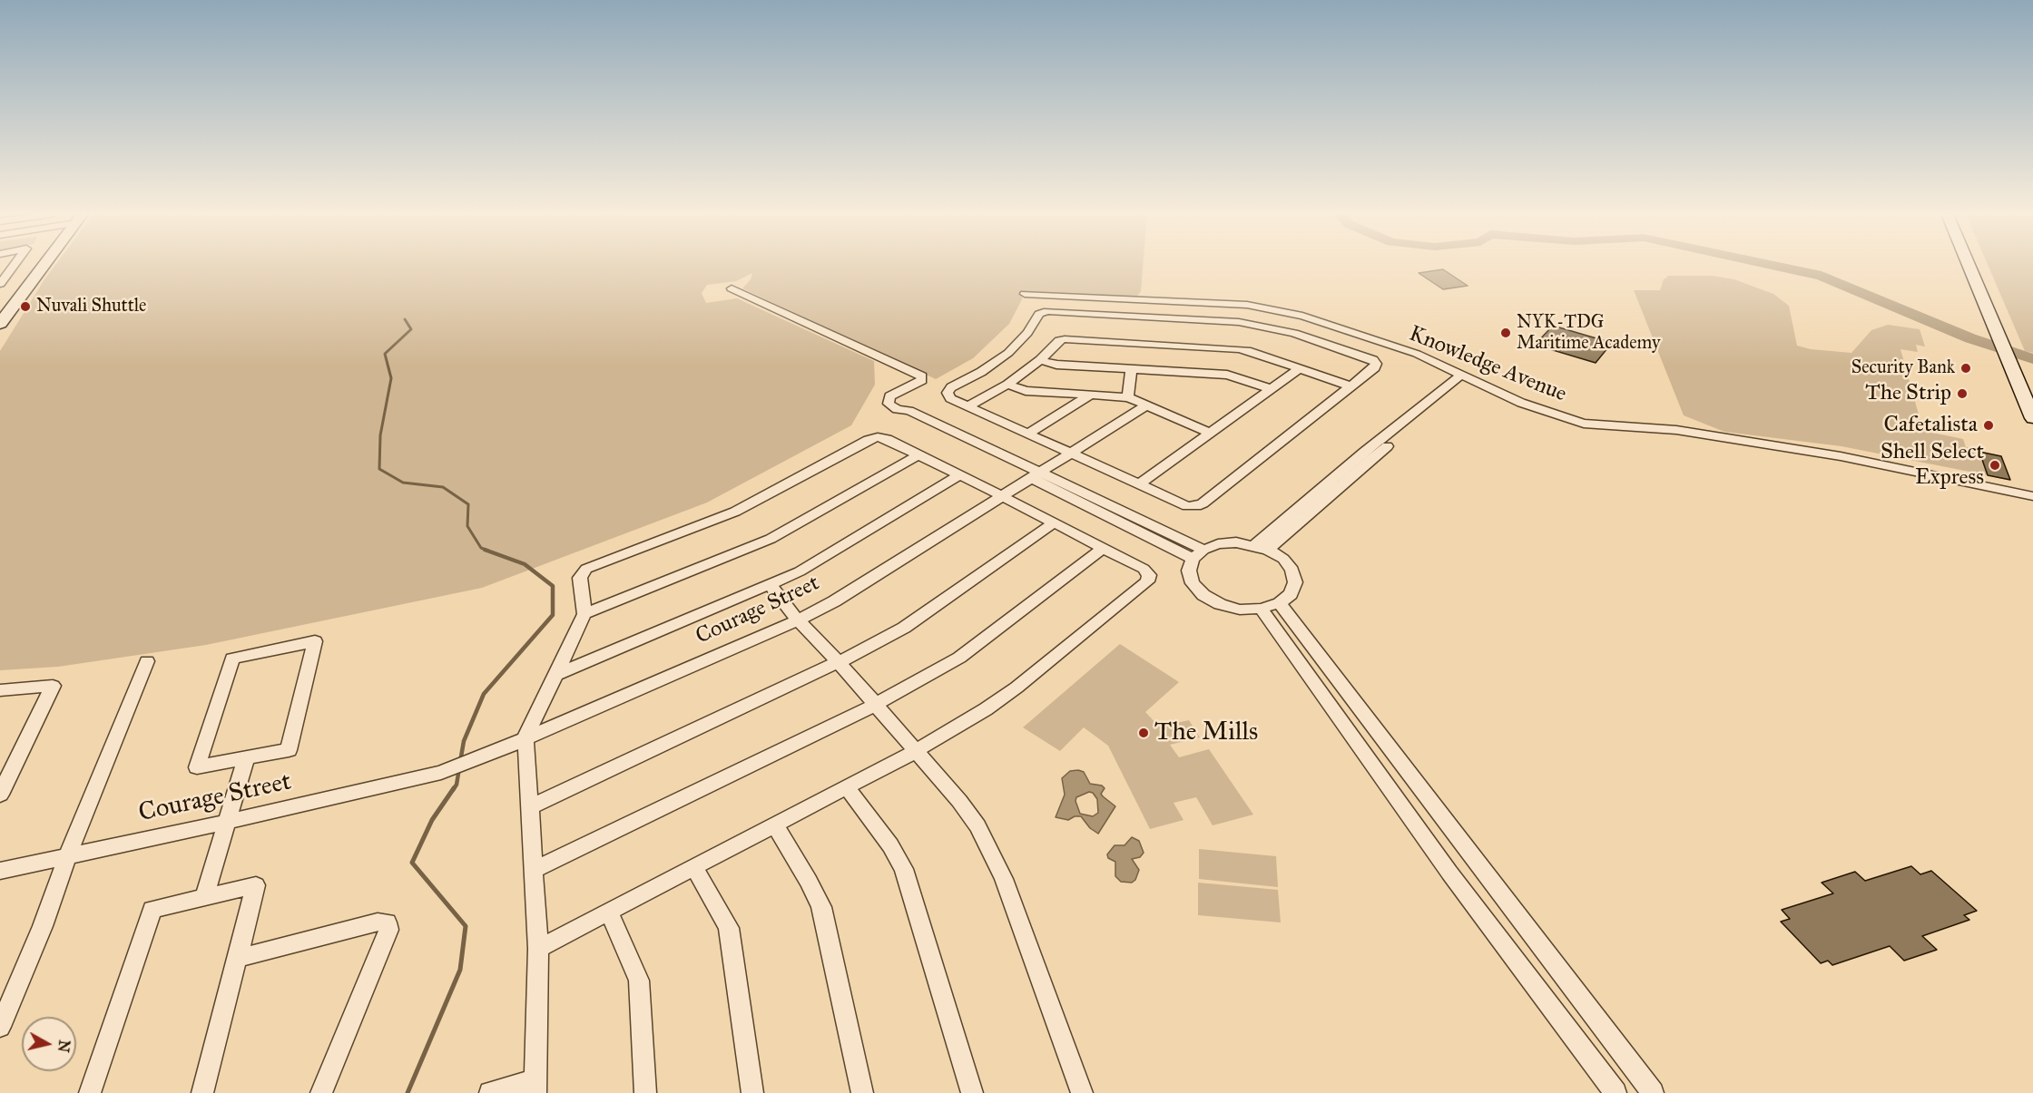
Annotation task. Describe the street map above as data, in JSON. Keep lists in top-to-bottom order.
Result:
{
  "streets": {
    "street": ["Knowledge Avenue", "Courage Street"]
  },
  "places": [
    "Nuvali Shuttle",
    "NYK-TDG Maritime Academy",
    "Security Bank",
    "The Strip",
    "Cafetalista",
    "Shell Select Express",
    "The Mills"
  ],
  "north": "right"
}
